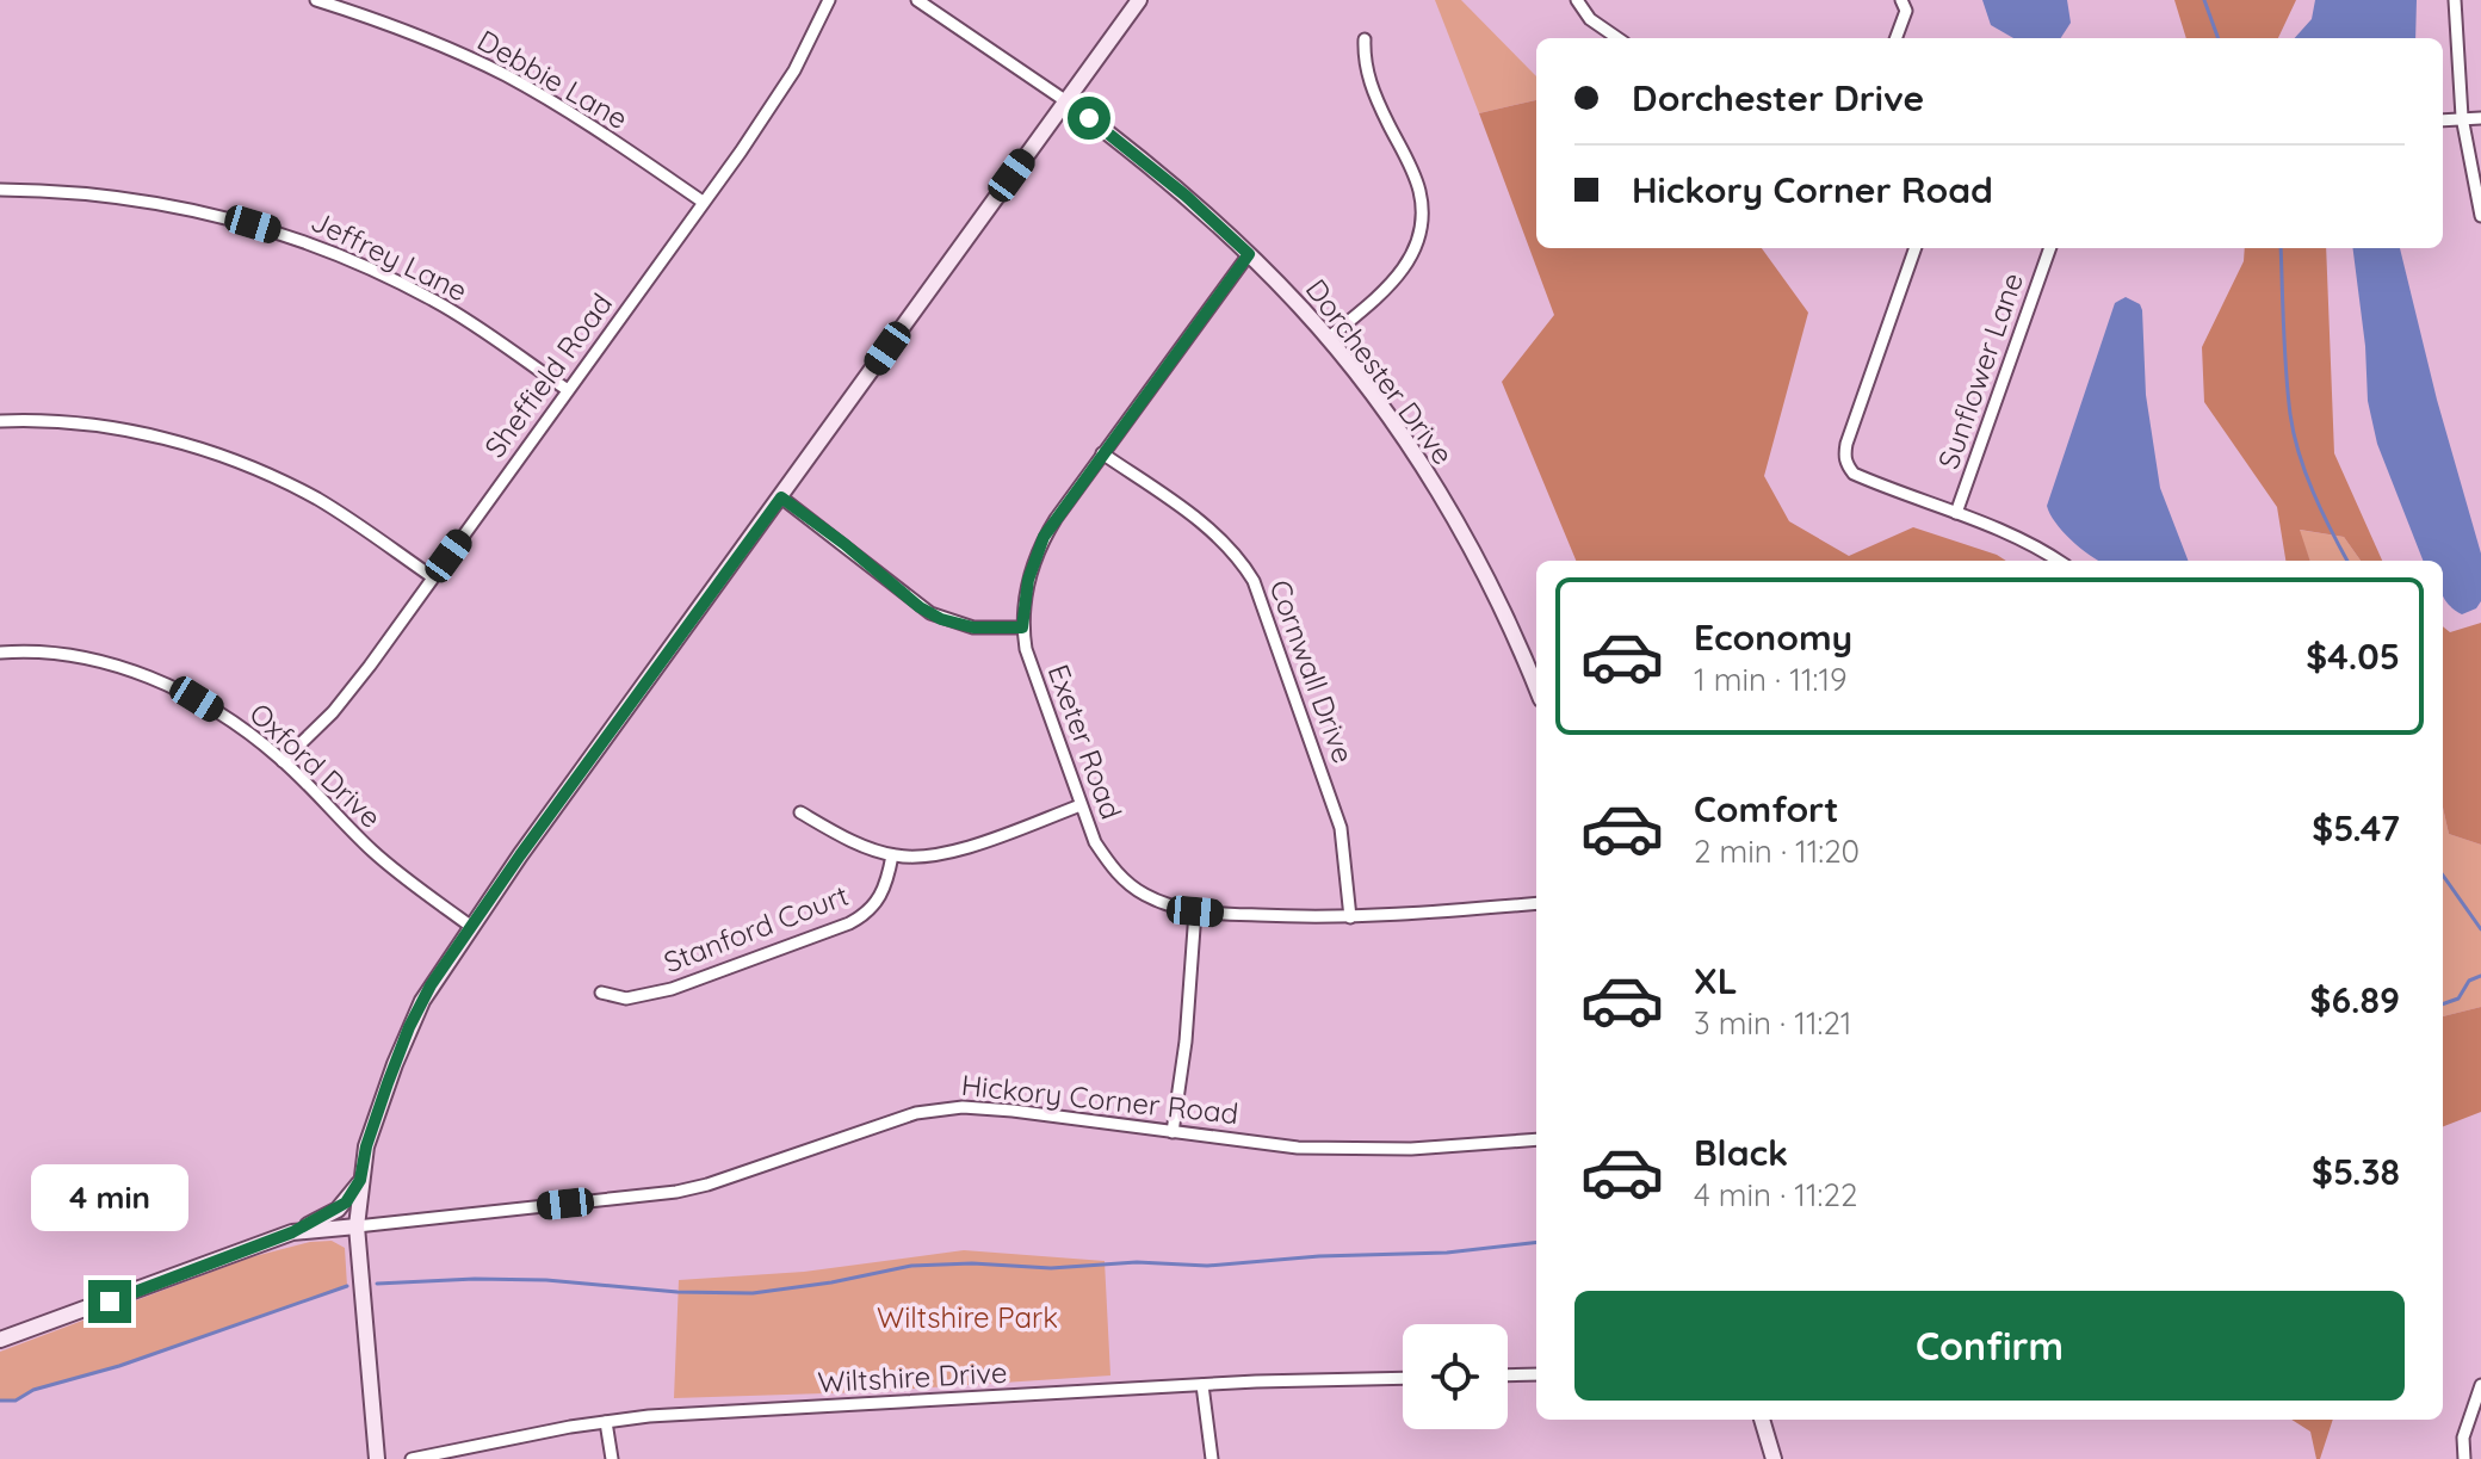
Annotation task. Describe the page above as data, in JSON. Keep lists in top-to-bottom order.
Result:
{
  "streets": {
    "street": [
      "Debbie Lane",
      "Jeffrey Lane",
      "Sunflower Lane",
      "Dorchester Drive",
      "Sheffield Road",
      "Cornwall Drive",
      "Exeter Road",
      "Oxford Drive",
      "Stanford Court",
      "Hickory Corner Road",
      "Wiltshire Drive"
    ]
  },
  "crossings": [
    ["Debbie Lane", "Sheffield Road"],
    ["Jeffrey Lane", "Sheffield Road"],
    ["Dorchester Drive", "Exeter Road"],
    ["Sheffield Road", "Oxford Drive"],
    ["Cornwall Drive", "Exeter Road"]
  ],
  "parks": ["Wiltshire Park"],
  "page": {
    "banner": ["Dorchester Drive", "Hickory Corner Road"],
    "list": [
      {
        "name": "Economy",
        "note": "1 min · 11:19",
        "value": "$4.05"
      },
      {
        "name": "Comfort",
        "note": "2 min · 11:20",
        "value": "$5.47"
      },
      {
        "name": "XL",
        "note": "3 min · 11:21",
        "value": "$6.89"
      },
      {
        "name": "Black",
        "note": "4 min · 11:22",
        "value": "$5.38"
      }
    ],
    "bubble": "4 min",
    "buttons": "Confirm"
  }
}
